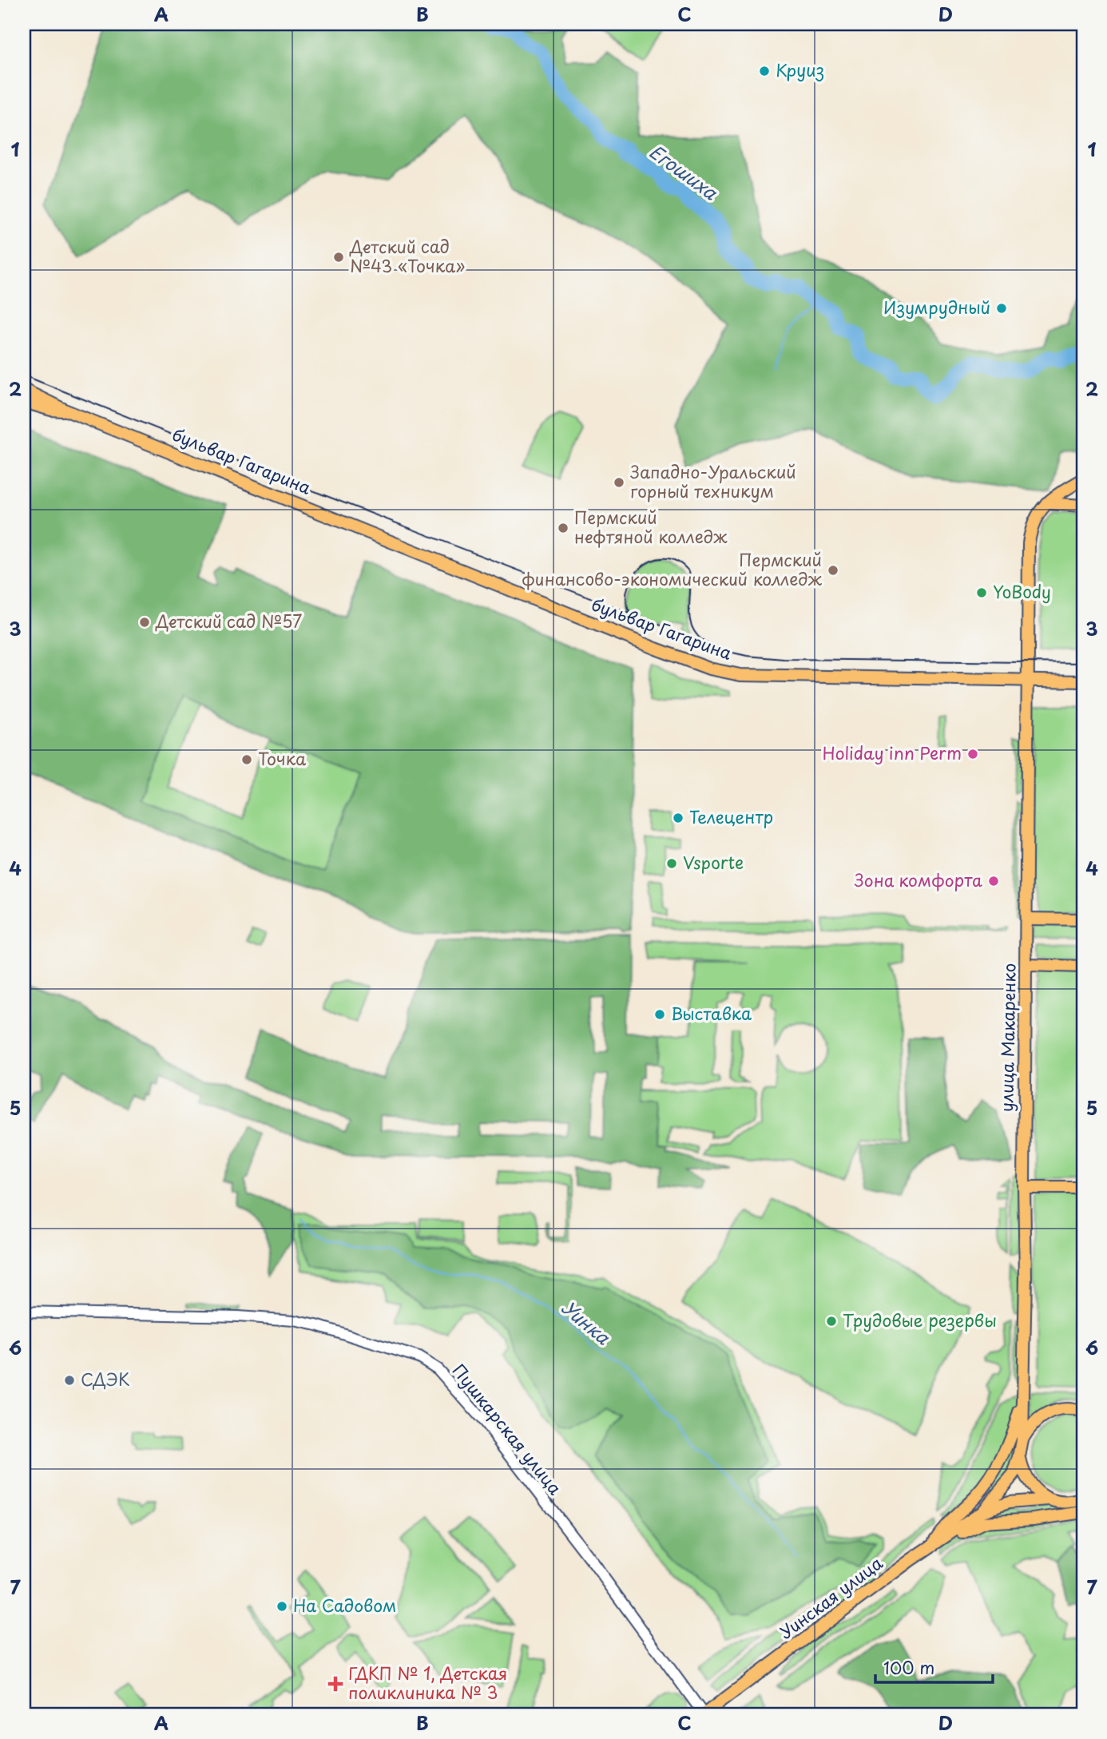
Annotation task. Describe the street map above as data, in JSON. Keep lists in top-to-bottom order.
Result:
{
  "streets": {
    "main road": ["бульвар Гагарина", "улица Макаренко", "Уинская улица"],
    "street": ["Пушкарская улица"]
  },
  "crossings": [
    ["бульвар Гагарина", "улица Макаренко"],
    ["Пушкарская улица", "Уинская улица"]
  ],
  "water": ["Егошиха", "Уинка"],
  "places": {
    "other": [
      "Круиз",
      "Детский сад №43 «Точка»",
      "Изумрудный",
      "Западно-Уральский горный техникум",
      "Пермский нефтяной колледж",
      "Пермский финансово-экономический колледж",
      "YoBody",
      "Детский сад №57",
      "Holiday inn Perm",
      "Точка",
      "Телецентр",
      "Vsporte",
      "Зона комфорта",
      "Выставка",
      "Трудовые резервы",
      "СДЭК",
      "На Садовом"
    ],
    "health": ["ГДКП № 1, Детская поликлиника № 3"]
  },
  "scale_bar": "100 m",
  "grid": {
    "columns": [
      "A",
      "B",
      "C",
      "D"
    ],
    "rows": [
      "1",
      "2",
      "3",
      "4",
      "5",
      "6",
      "7"
    ]
  }
}
